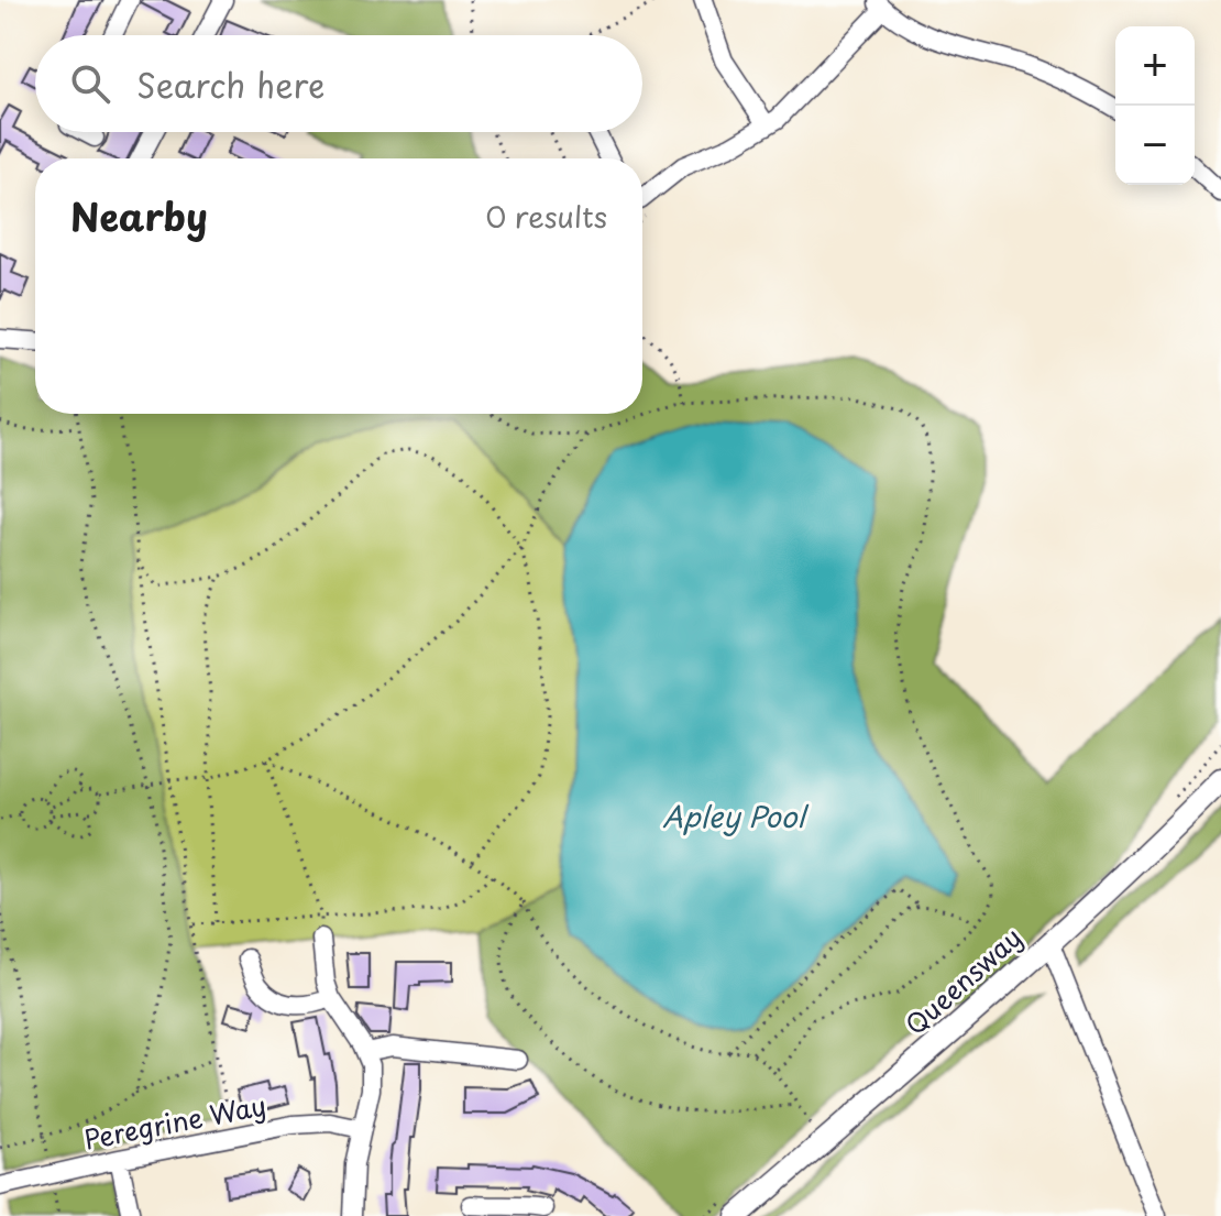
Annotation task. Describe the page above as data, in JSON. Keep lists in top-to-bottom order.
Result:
{
  "streets": {
    "main road": ["Queensway"],
    "street": ["Peregrine Way"]
  },
  "water": ["Apley Pool"],
  "page": {
    "map_buttons": ["+", "−"],
    "search": "Search here",
    "heading": ["Nearby", "0 results"]
  }
}
